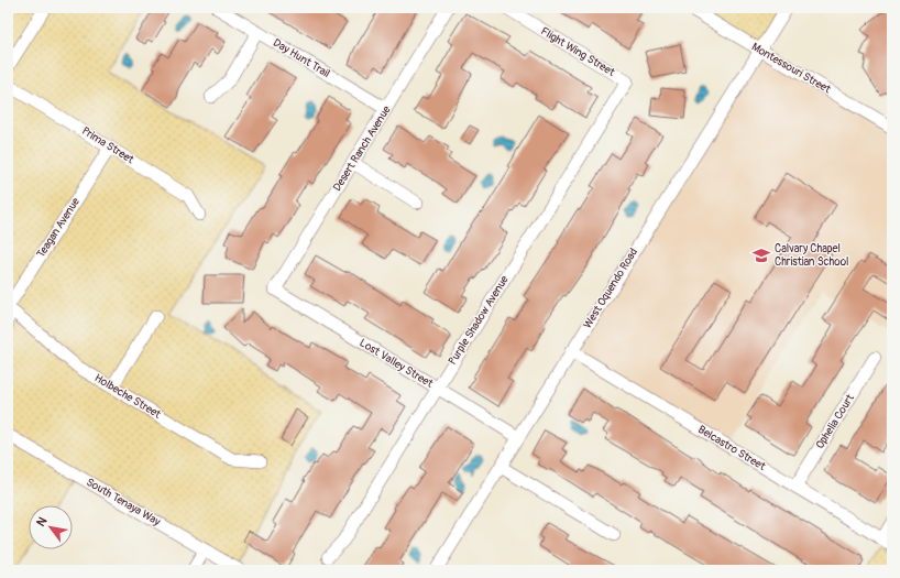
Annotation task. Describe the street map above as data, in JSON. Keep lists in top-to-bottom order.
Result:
{
  "streets": {
    "street": [
      "Flight Wing Street",
      "Day Hunt Trail",
      "Montessouri Street",
      "Prima Street",
      "Desert Ranch Avenue",
      "Teagan Avenue",
      "West Oquendo Road",
      "Purple Shadow Avenue",
      "Lost Valley Street",
      "Holbeche Street",
      "Ophelia Court",
      "Belcastro Street",
      "South Tenaya Way"
    ]
  },
  "crossings": [
    ["Flight Wing Street", "Purple Shadow Avenue"],
    ["Day Hunt Trail", "Desert Ranch Avenue"],
    ["Montessouri Street", "West Oquendo Road"],
    ["Prima Street", "Teagan Avenue"],
    ["Desert Ranch Avenue", "Lost Valley Street"],
    ["Teagan Avenue", "Holbeche Street"],
    ["West Oquendo Road", "Lost Valley Street"],
    ["West Oquendo Road", "Belcastro Street"],
    ["Purple Shadow Avenue", "Lost Valley Street"],
    ["Ophelia Court", "Belcastro Street"]
  ],
  "places": {
    "school or university": ["Calvary Chapel Christian School"]
  },
  "north": "top left"
}
